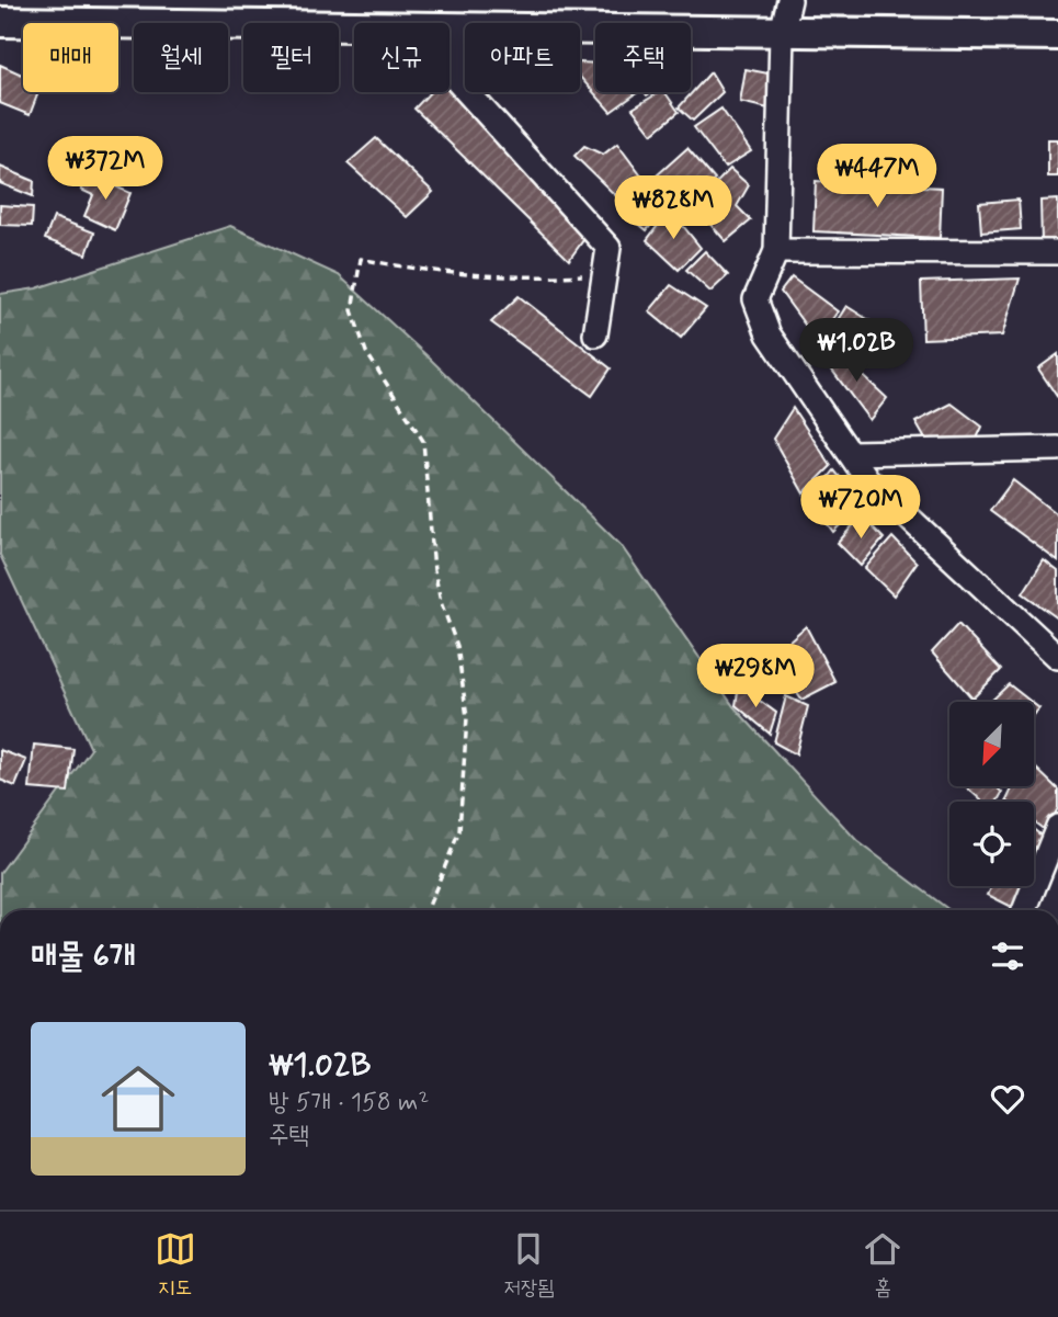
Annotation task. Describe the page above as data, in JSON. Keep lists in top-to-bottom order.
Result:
{
  "north": "bottom left",
  "page": {
    "chip": [
      "매매",
      "월세",
      "필터",
      "신규",
      "아파트",
      "주택"
    ],
    "price": [
      "₩372M",
      "₩447M",
      "₩828M",
      "₩1.02B",
      "₩720M",
      "₩298M"
    ],
    "heading": "매물 6개",
    "list": [
      {
        "name": "₩1.02B",
        "note": "방 5개 · 158 m² · 주택"
      }
    ],
    "tabs": ["지도", "저장됨", "홈"]
  }
}
